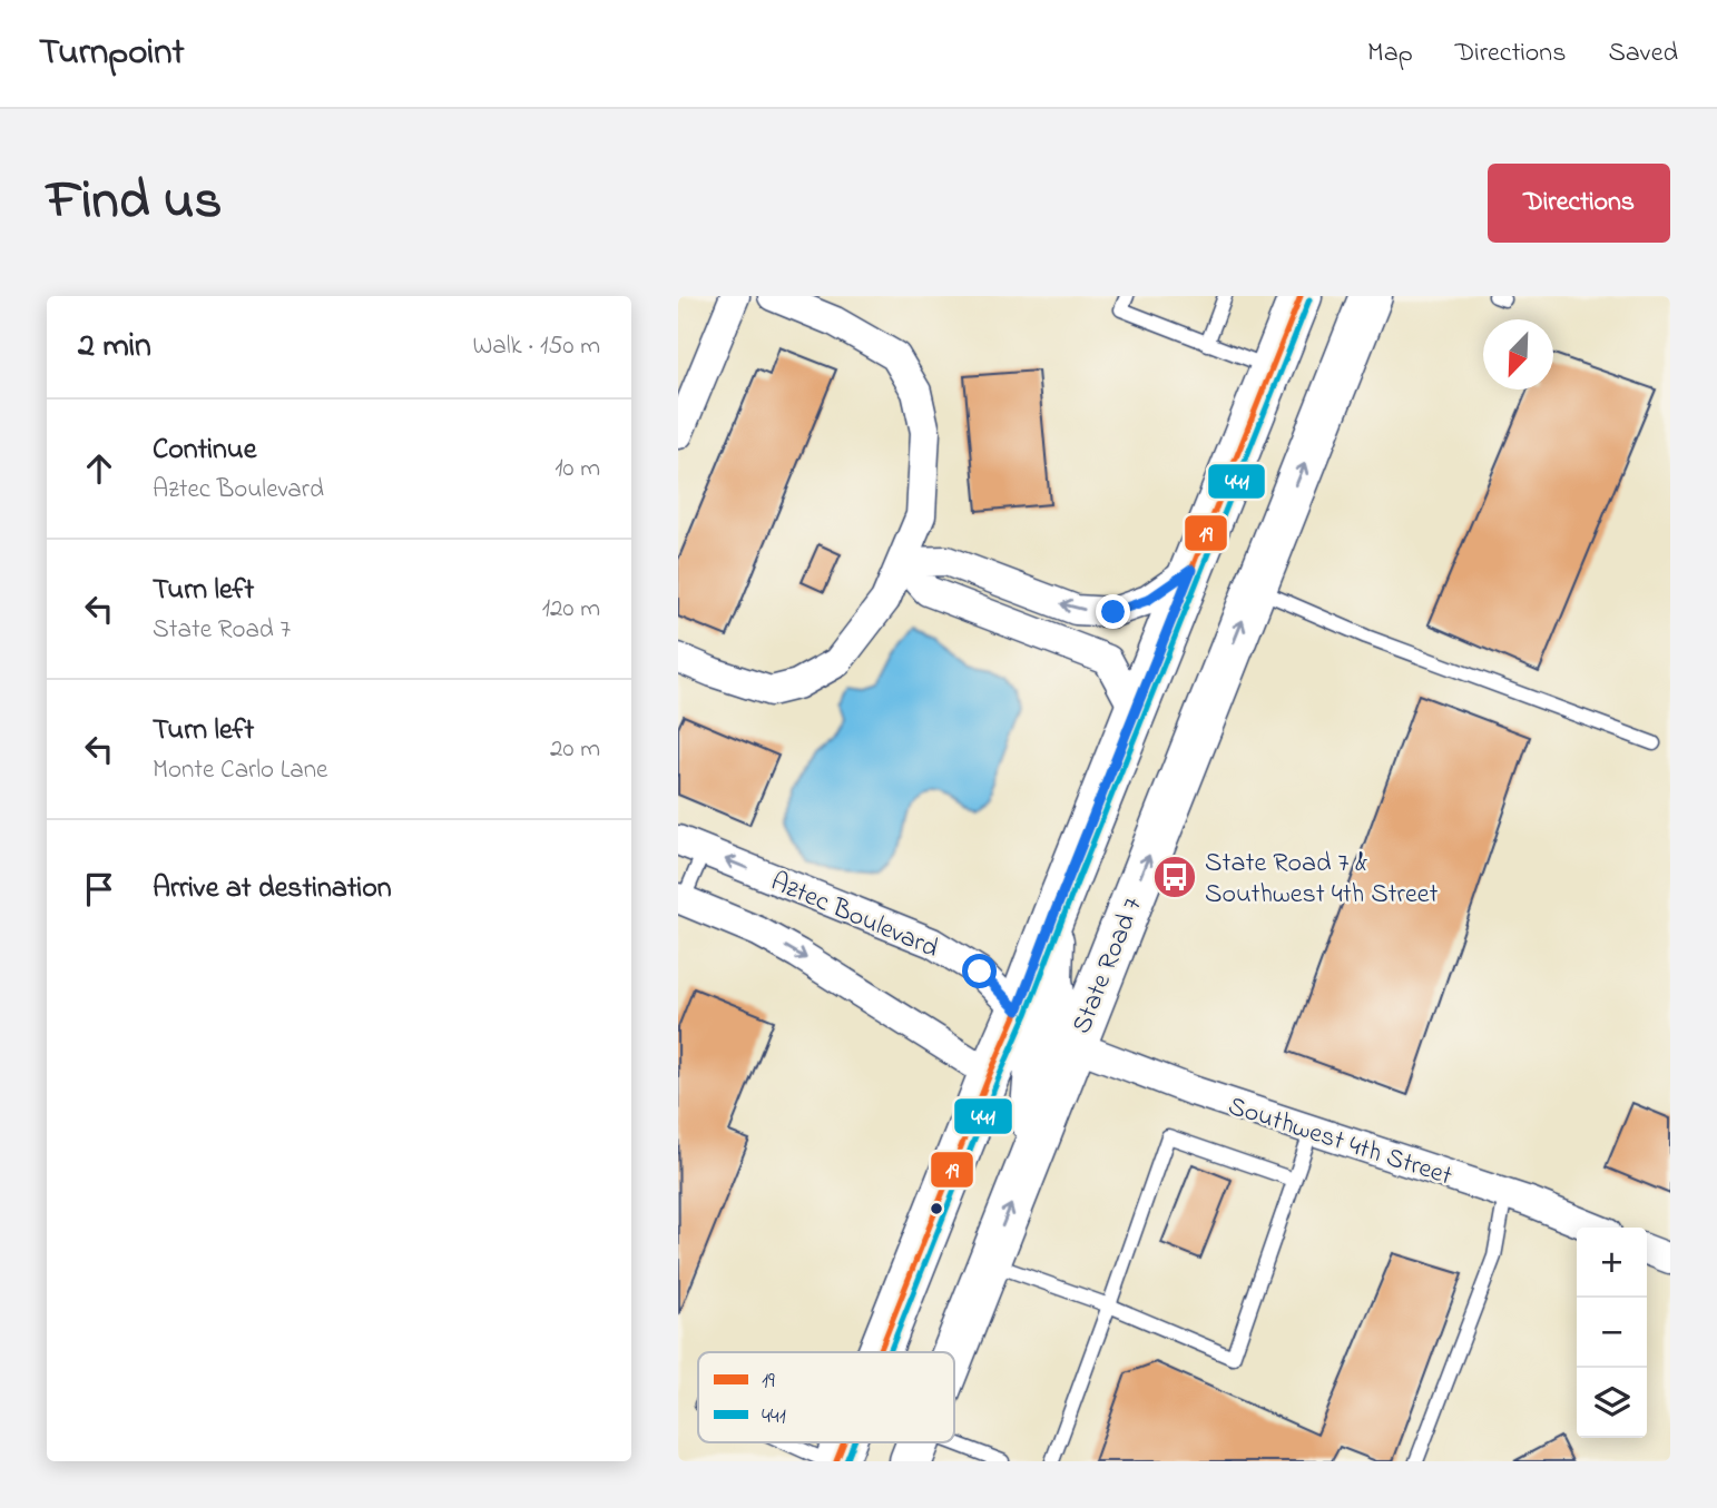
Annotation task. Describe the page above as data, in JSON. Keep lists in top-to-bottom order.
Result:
{
  "streets": {
    "main road": ["State Road 7"],
    "street": ["Aztec Boulevard", "Southwest 4th Street"]
  },
  "crossings": [
    ["State Road 7", "Southwest 4th Street"]
  ],
  "places": {
    "bus stop": ["State Road 7 & Southwest 4th Street"]
  },
  "lines": ["transit line 19", "transit line 441"],
  "legend": ["19", "441"],
  "north": "bottom left",
  "page": {
    "header": "Turnpoint",
    "nav": ["Map", "Directions", "Saved"],
    "title": "Find us",
    "buttons": "Directions",
    "heading": ["2 min", "Walk · 150 m"],
    "list": [
      ["Continue", "Aztec Boulevard", "10 m"],
      ["Turn left", "State Road 7", "120 m"],
      ["Turn left", "Monte Carlo Lane", "20 m"],
      "Arrive at destination"
    ],
    "map_buttons": ["+", "−"]
  }
}
